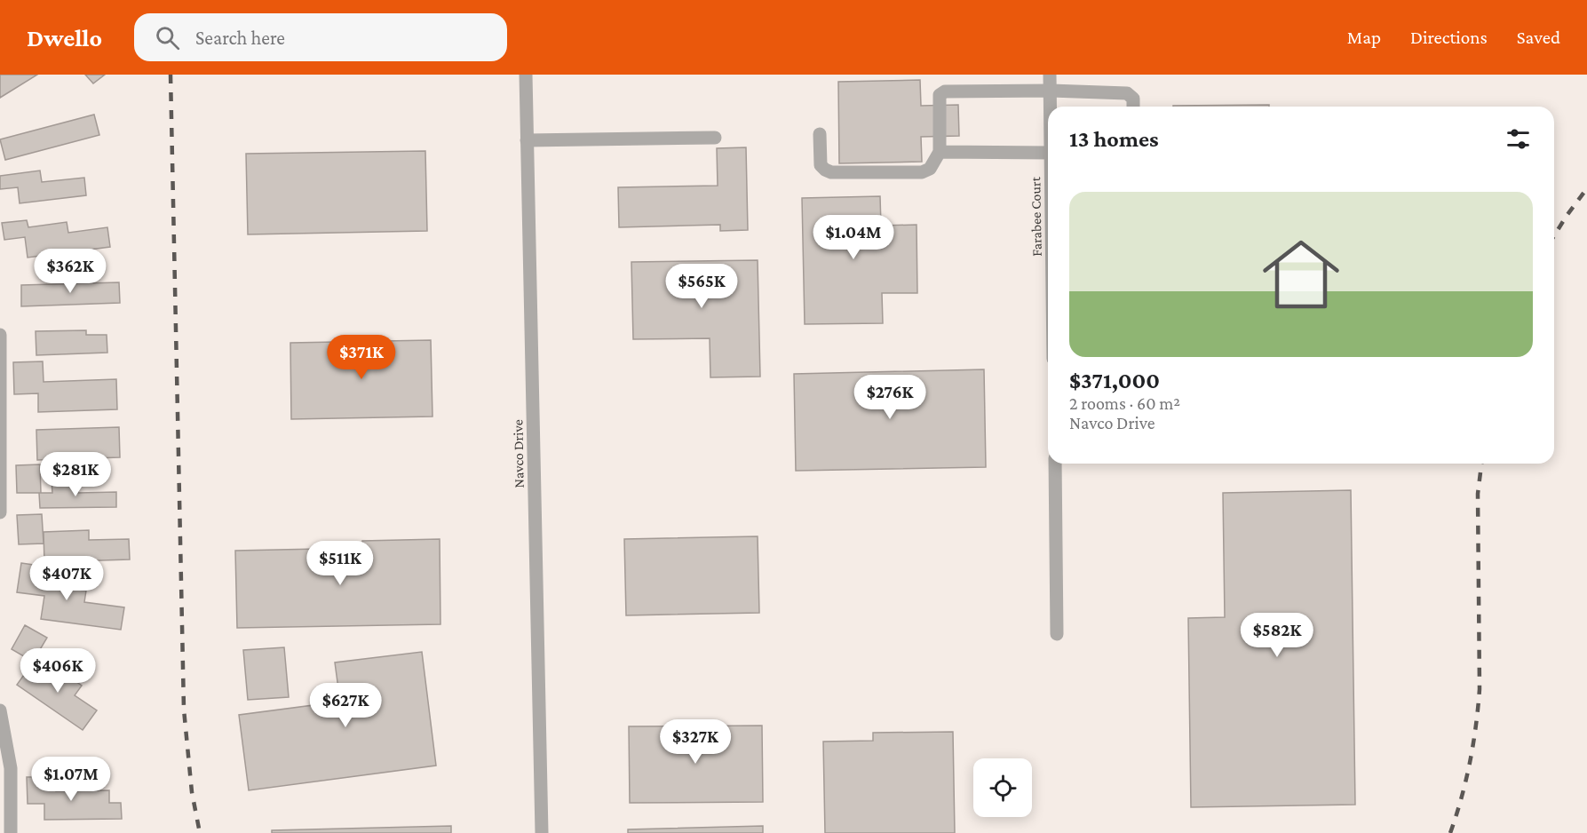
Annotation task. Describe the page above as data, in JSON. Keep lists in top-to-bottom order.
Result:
{
  "streets": {
    "street": ["Farabee Court", "Navco Drive"]
  },
  "page": {
    "header": "Dwello",
    "search": "Search here",
    "nav": ["Map", "Directions", "Saved"],
    "heading": "13 homes",
    "list": [
      {
        "name": "$371,000",
        "note": "2 rooms · 60 m² · Navco Drive"
      }
    ],
    "price": [
      "$1.04M",
      "$362K",
      "$565K",
      "$371K",
      "$276K",
      "$281K",
      "$511K",
      "$407K",
      "$582K",
      "$406K",
      "$627K",
      "$327K",
      "$1.07M"
    ]
  }
}
